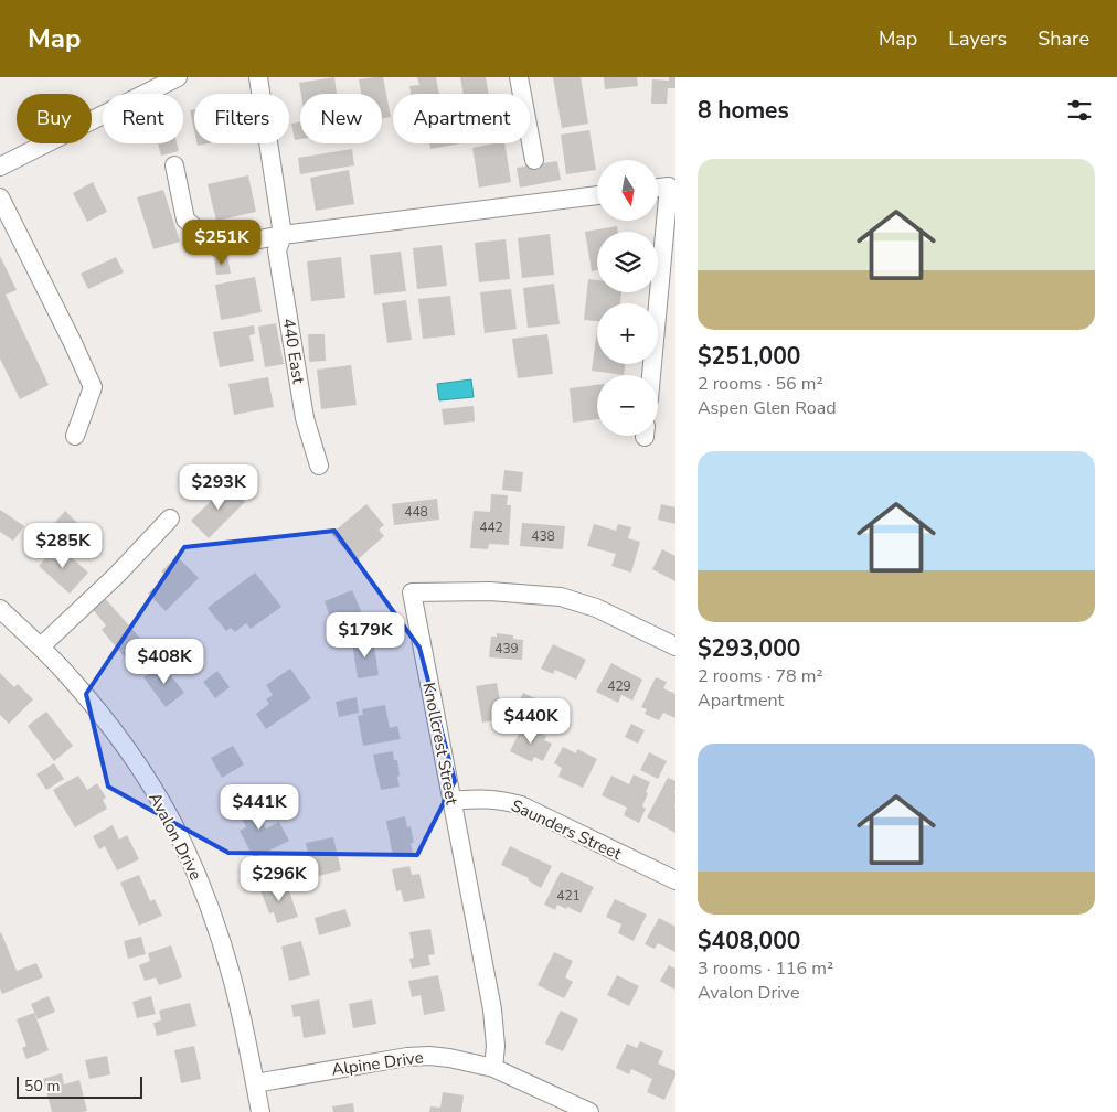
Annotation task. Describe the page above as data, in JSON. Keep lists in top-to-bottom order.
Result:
{
  "streets": {
    "street": [
      "440 East",
      "Knollcrest Street",
      "Saunders Street",
      "Avalon Drive",
      "Alpine Drive"
    ]
  },
  "crossings": [
    ["Knollcrest Street", "Saunders Street"],
    ["Knollcrest Street", "Alpine Drive"],
    ["Avalon Drive", "Alpine Drive"]
  ],
  "house_numbers": [
    "448",
    "442",
    "438",
    "439",
    "429",
    "421"
  ],
  "scale_bar": "50 m",
  "north": "bottom",
  "page": {
    "header": "Map",
    "nav": ["Map", "Layers", "Share"],
    "heading": "8 homes",
    "chip": [
      "Buy",
      "Rent",
      "Filters",
      "New",
      "Apartment"
    ],
    "list": [
      {
        "name": "$251,000",
        "note": "2 rooms · 56 m² · Aspen Glen Road"
      },
      {
        "name": "$293,000",
        "note": "2 rooms · 78 m² · Apartment"
      },
      {
        "name": "$408,000",
        "note": "3 rooms · 116 m² · Avalon Drive"
      }
    ],
    "map_buttons": ["+", "−"],
    "price": [
      "$251K",
      "$293K",
      "$285K",
      "$179K",
      "$408K",
      "$440K",
      "$441K",
      "$296K"
    ],
    "scale": "50 m"
  }
}
